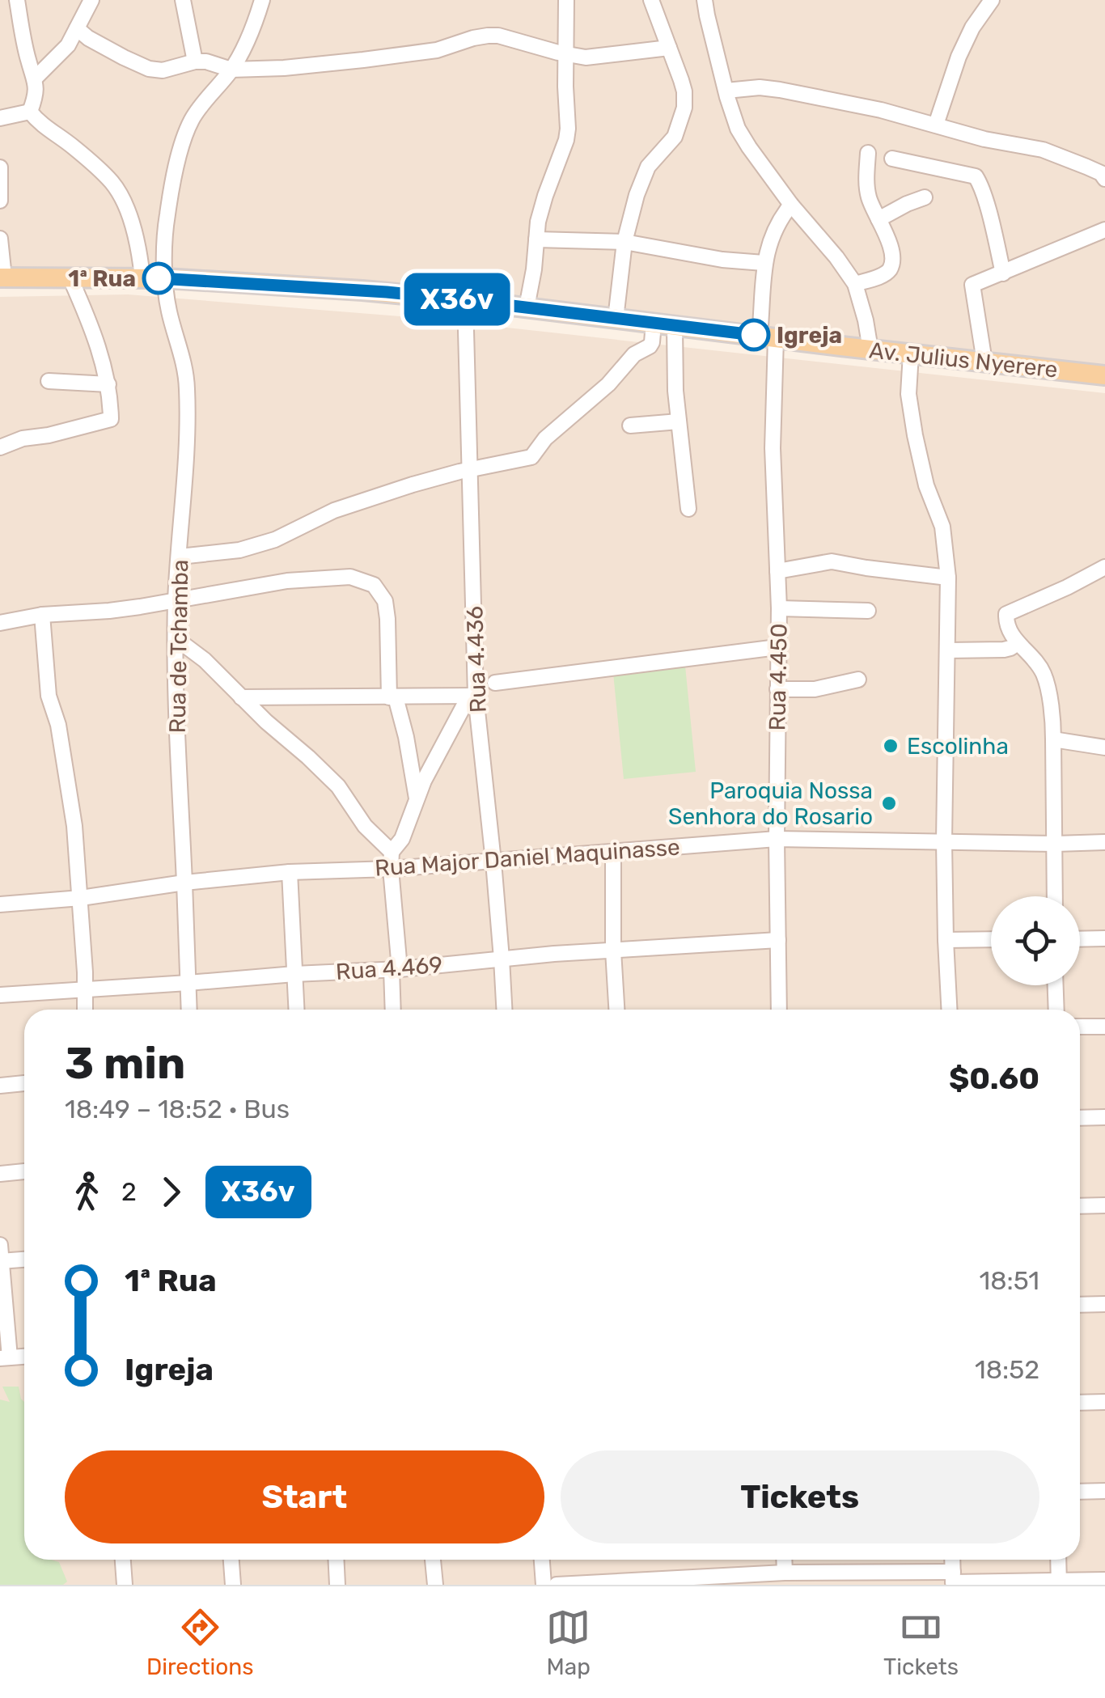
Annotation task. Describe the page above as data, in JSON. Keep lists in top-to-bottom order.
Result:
{
  "streets": {
    "main road": ["Av. Julius Nyerere"],
    "street": [
      "Rua de Tchamba",
      "Rua 4.436",
      "Rua 4.450",
      "Rua Major Daniel Maquinasse",
      "Rua 4.469"
    ]
  },
  "crossings": [
    ["Av. Julius Nyerere", "Rua de Tchamba"],
    ["Av. Julius Nyerere", "Rua 4.436"],
    ["Av. Julius Nyerere", "Rua 4.450"],
    ["Rua de Tchamba", "Rua Major Daniel Maquinasse"],
    ["Rua de Tchamba", "Rua 4.469"],
    ["Rua 4.436", "Rua Major Daniel Maquinasse"],
    ["Rua 4.436", "Rua 4.469"],
    ["Rua 4.450", "Rua Major Daniel Maquinasse"],
    ["Rua 4.450", "Rua 4.469"]
  ],
  "places": [
    "1ª Rua",
    "Igreja",
    "Escolinha",
    "Paroquia Nossa Senhora do Rosario"
  ],
  "lines": ["bus line X36v"],
  "page": {
    "on_map": "X36v",
    "heading": ["3 min", "18:49 – 18:52 · Bus", "$0.60"],
    "legs": ["2", "X36v"],
    "list": [
      {
        "name": "1ª Rua",
        "value": "18:51"
      },
      {
        "name": "Igreja",
        "value": "18:52"
      }
    ],
    "buttons": ["Start", "Tickets"],
    "tabs": ["Directions", "Map", "Tickets"]
  }
}
